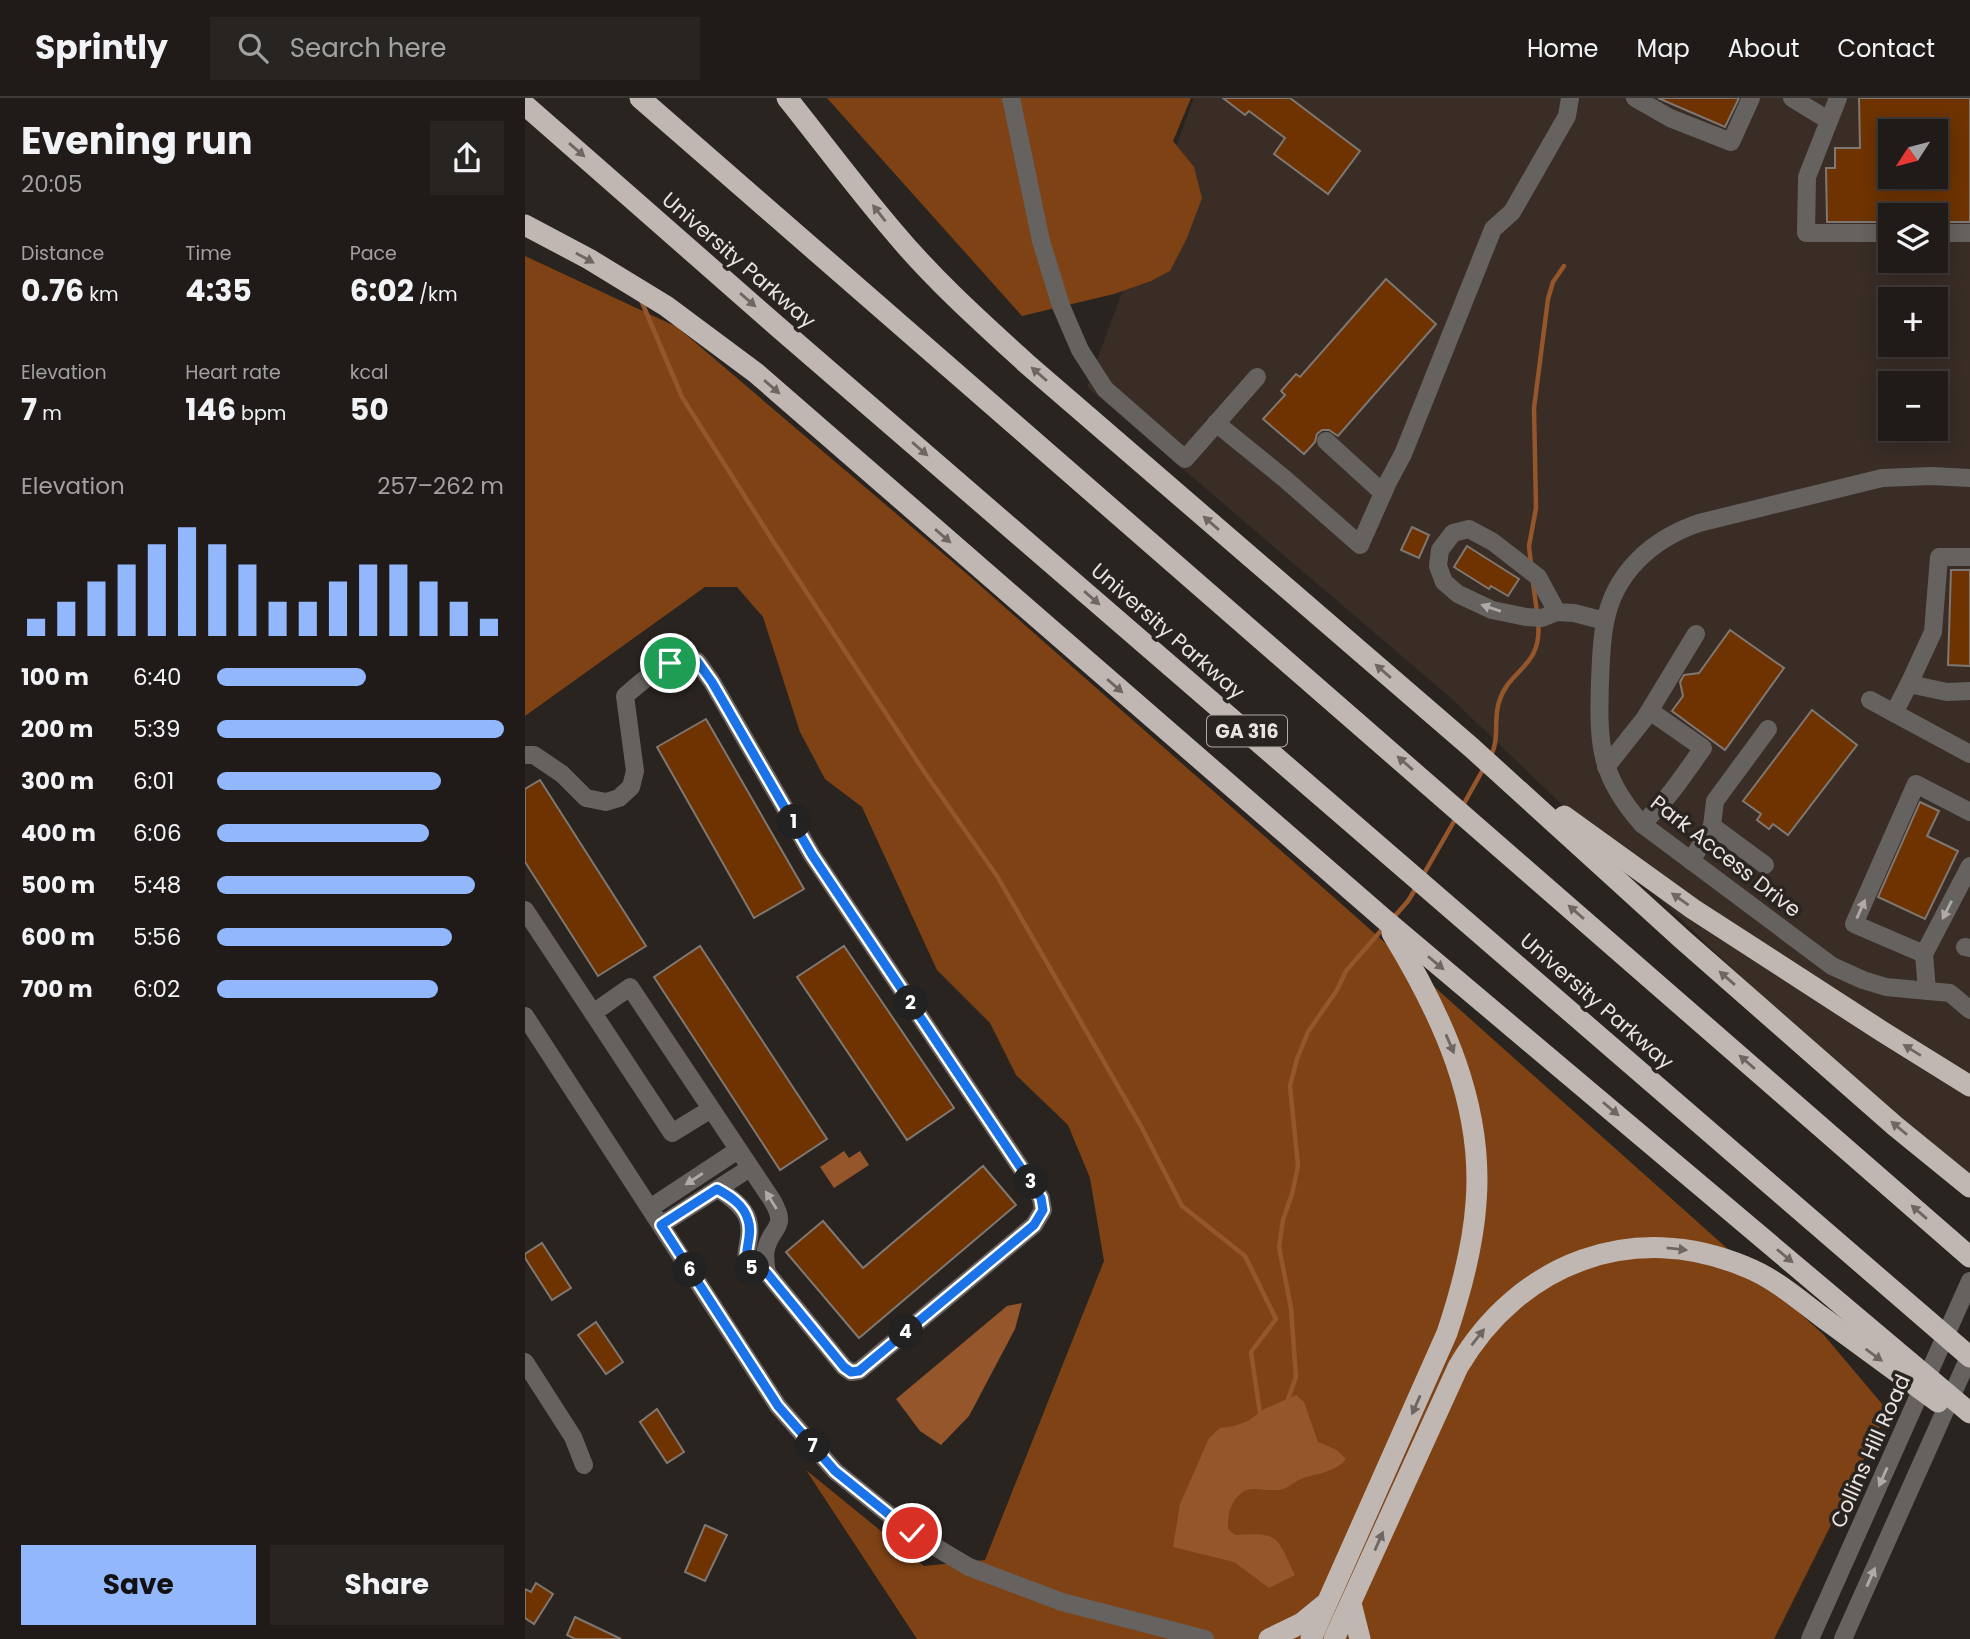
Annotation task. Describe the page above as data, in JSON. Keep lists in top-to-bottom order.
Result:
{
  "streets": {
    "highway": ["University Parkway", "GA 316"],
    "street": ["Park Access Drive", "Collins Hill Road"]
  },
  "north": "bottom left",
  "page": {
    "header": "Sprintly",
    "search": "Search here",
    "nav": [
      "Home",
      "Map",
      "About",
      "Contact"
    ],
    "heading": ["Evening run", "20:05"],
    "map_buttons": ["+", "−"],
    "stats": [
      ["Distance", "0.76 km"],
      ["Time", "4:35"],
      ["Pace", "6:02 /km"],
      ["Elevation", "7 m"],
      ["Heart rate", "146 bpm"],
      ["kcal", "50"]
    ],
    "chart": ["Elevation", "257–262 m"],
    "list": [
      {
        "name": "100 m",
        "note": "6:40"
      },
      {
        "name": "200 m",
        "note": "5:39"
      },
      {
        "name": "300 m",
        "note": "6:01"
      },
      {
        "name": "400 m",
        "note": "6:06"
      },
      {
        "name": "500 m",
        "note": "5:48"
      },
      {
        "name": "600 m",
        "note": "5:56"
      },
      {
        "name": "700 m",
        "note": "6:02"
      }
    ],
    "pins": [
      "1",
      "2",
      "3",
      "5",
      "6",
      "4",
      "7"
    ],
    "buttons": ["Save", "Share"]
  }
}
